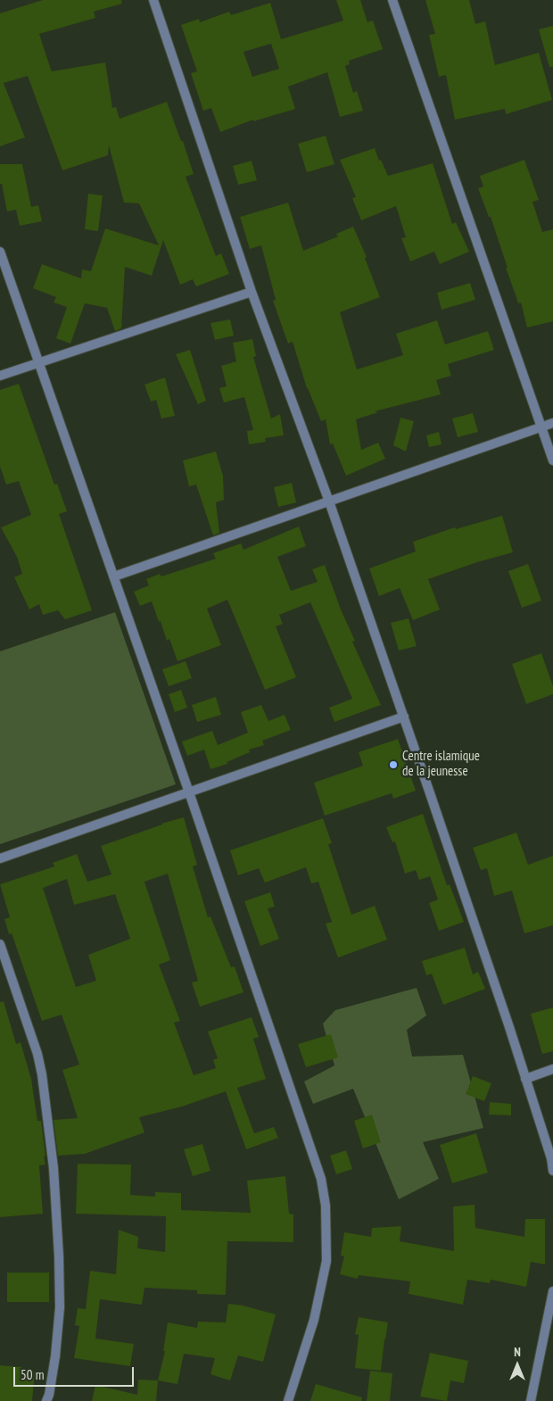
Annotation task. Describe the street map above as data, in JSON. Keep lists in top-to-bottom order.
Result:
{
  "places": ["Centre islamique de la jeunesse"],
  "scale_bar": "50 m",
  "north": "top"
}
